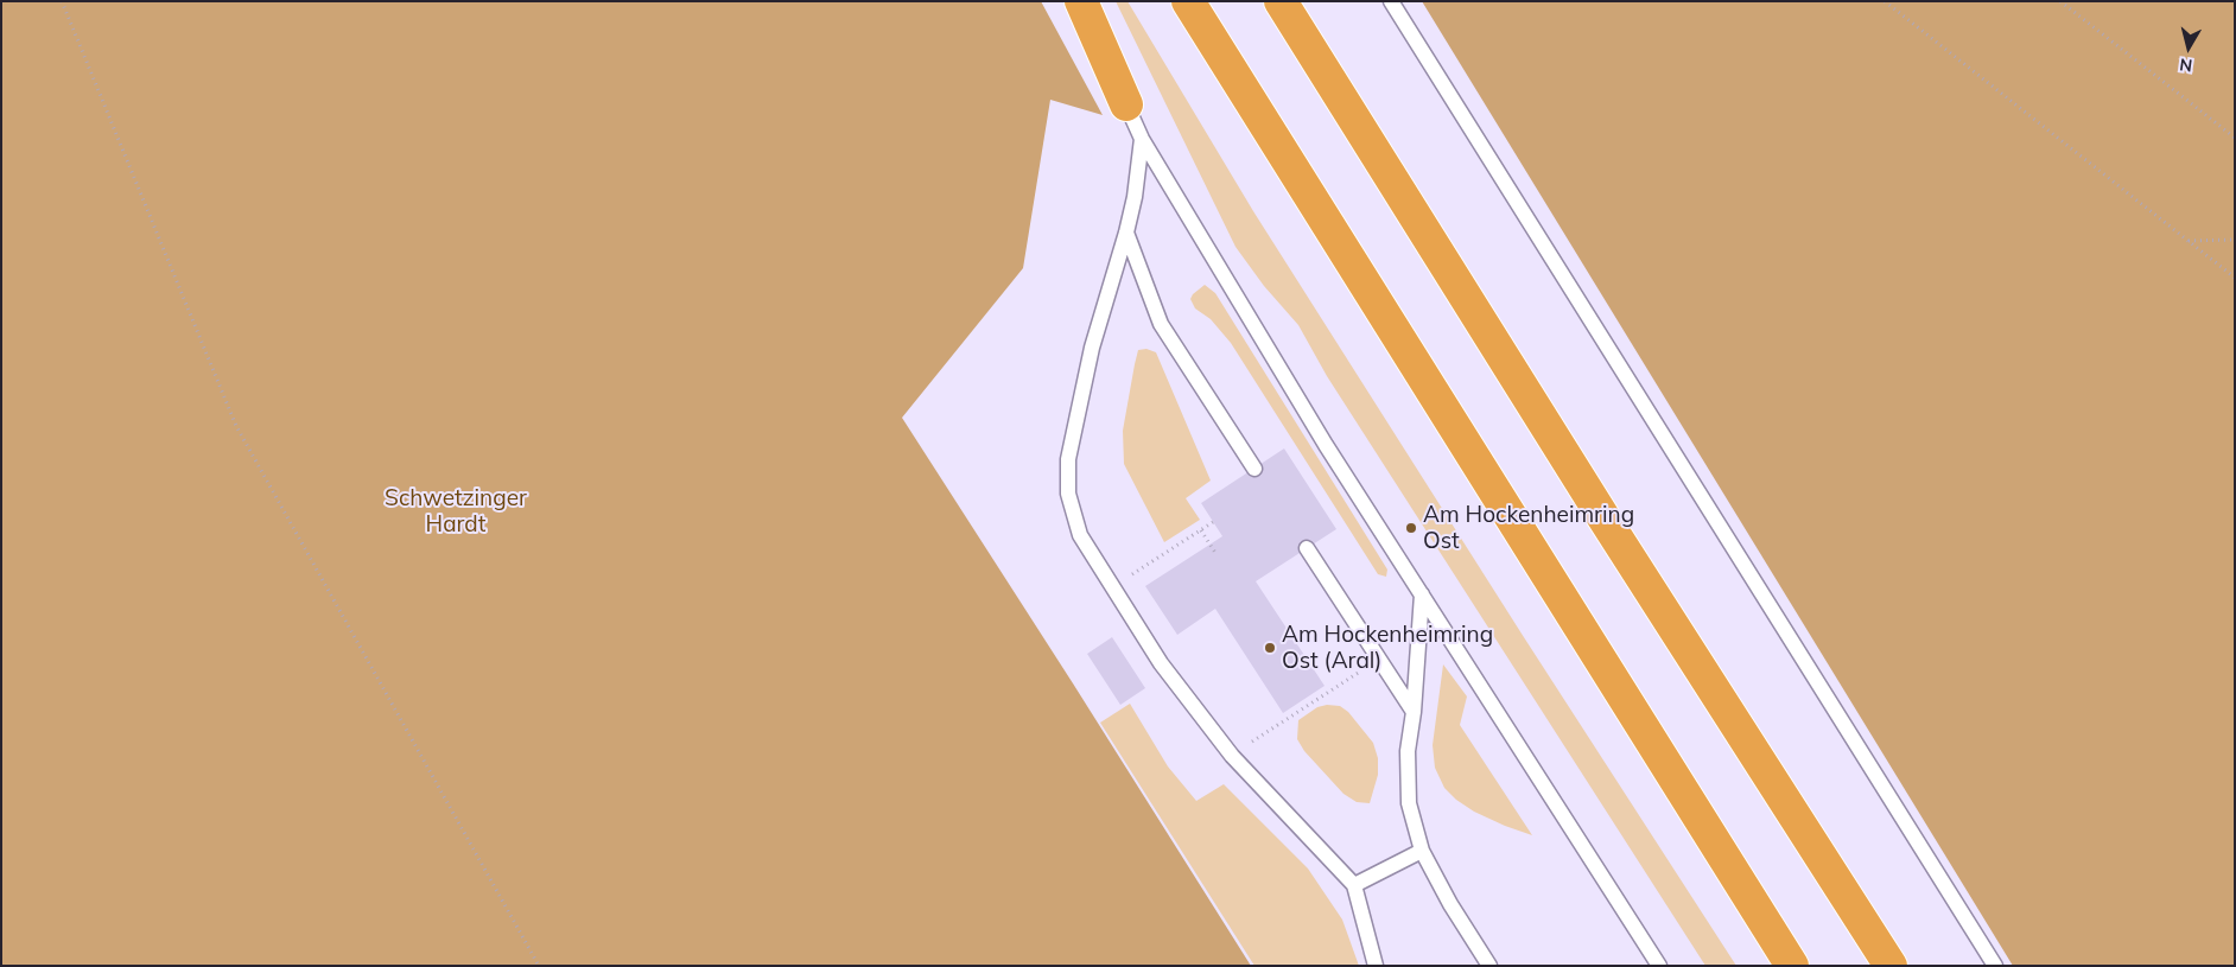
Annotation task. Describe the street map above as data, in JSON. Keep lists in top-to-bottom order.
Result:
{
  "parks": ["Schwetzinger Hardt"],
  "places": ["Am Hockenheimring Ost", "Am Hockenheimring Ost (Aral)"],
  "north": "bottom"
}
